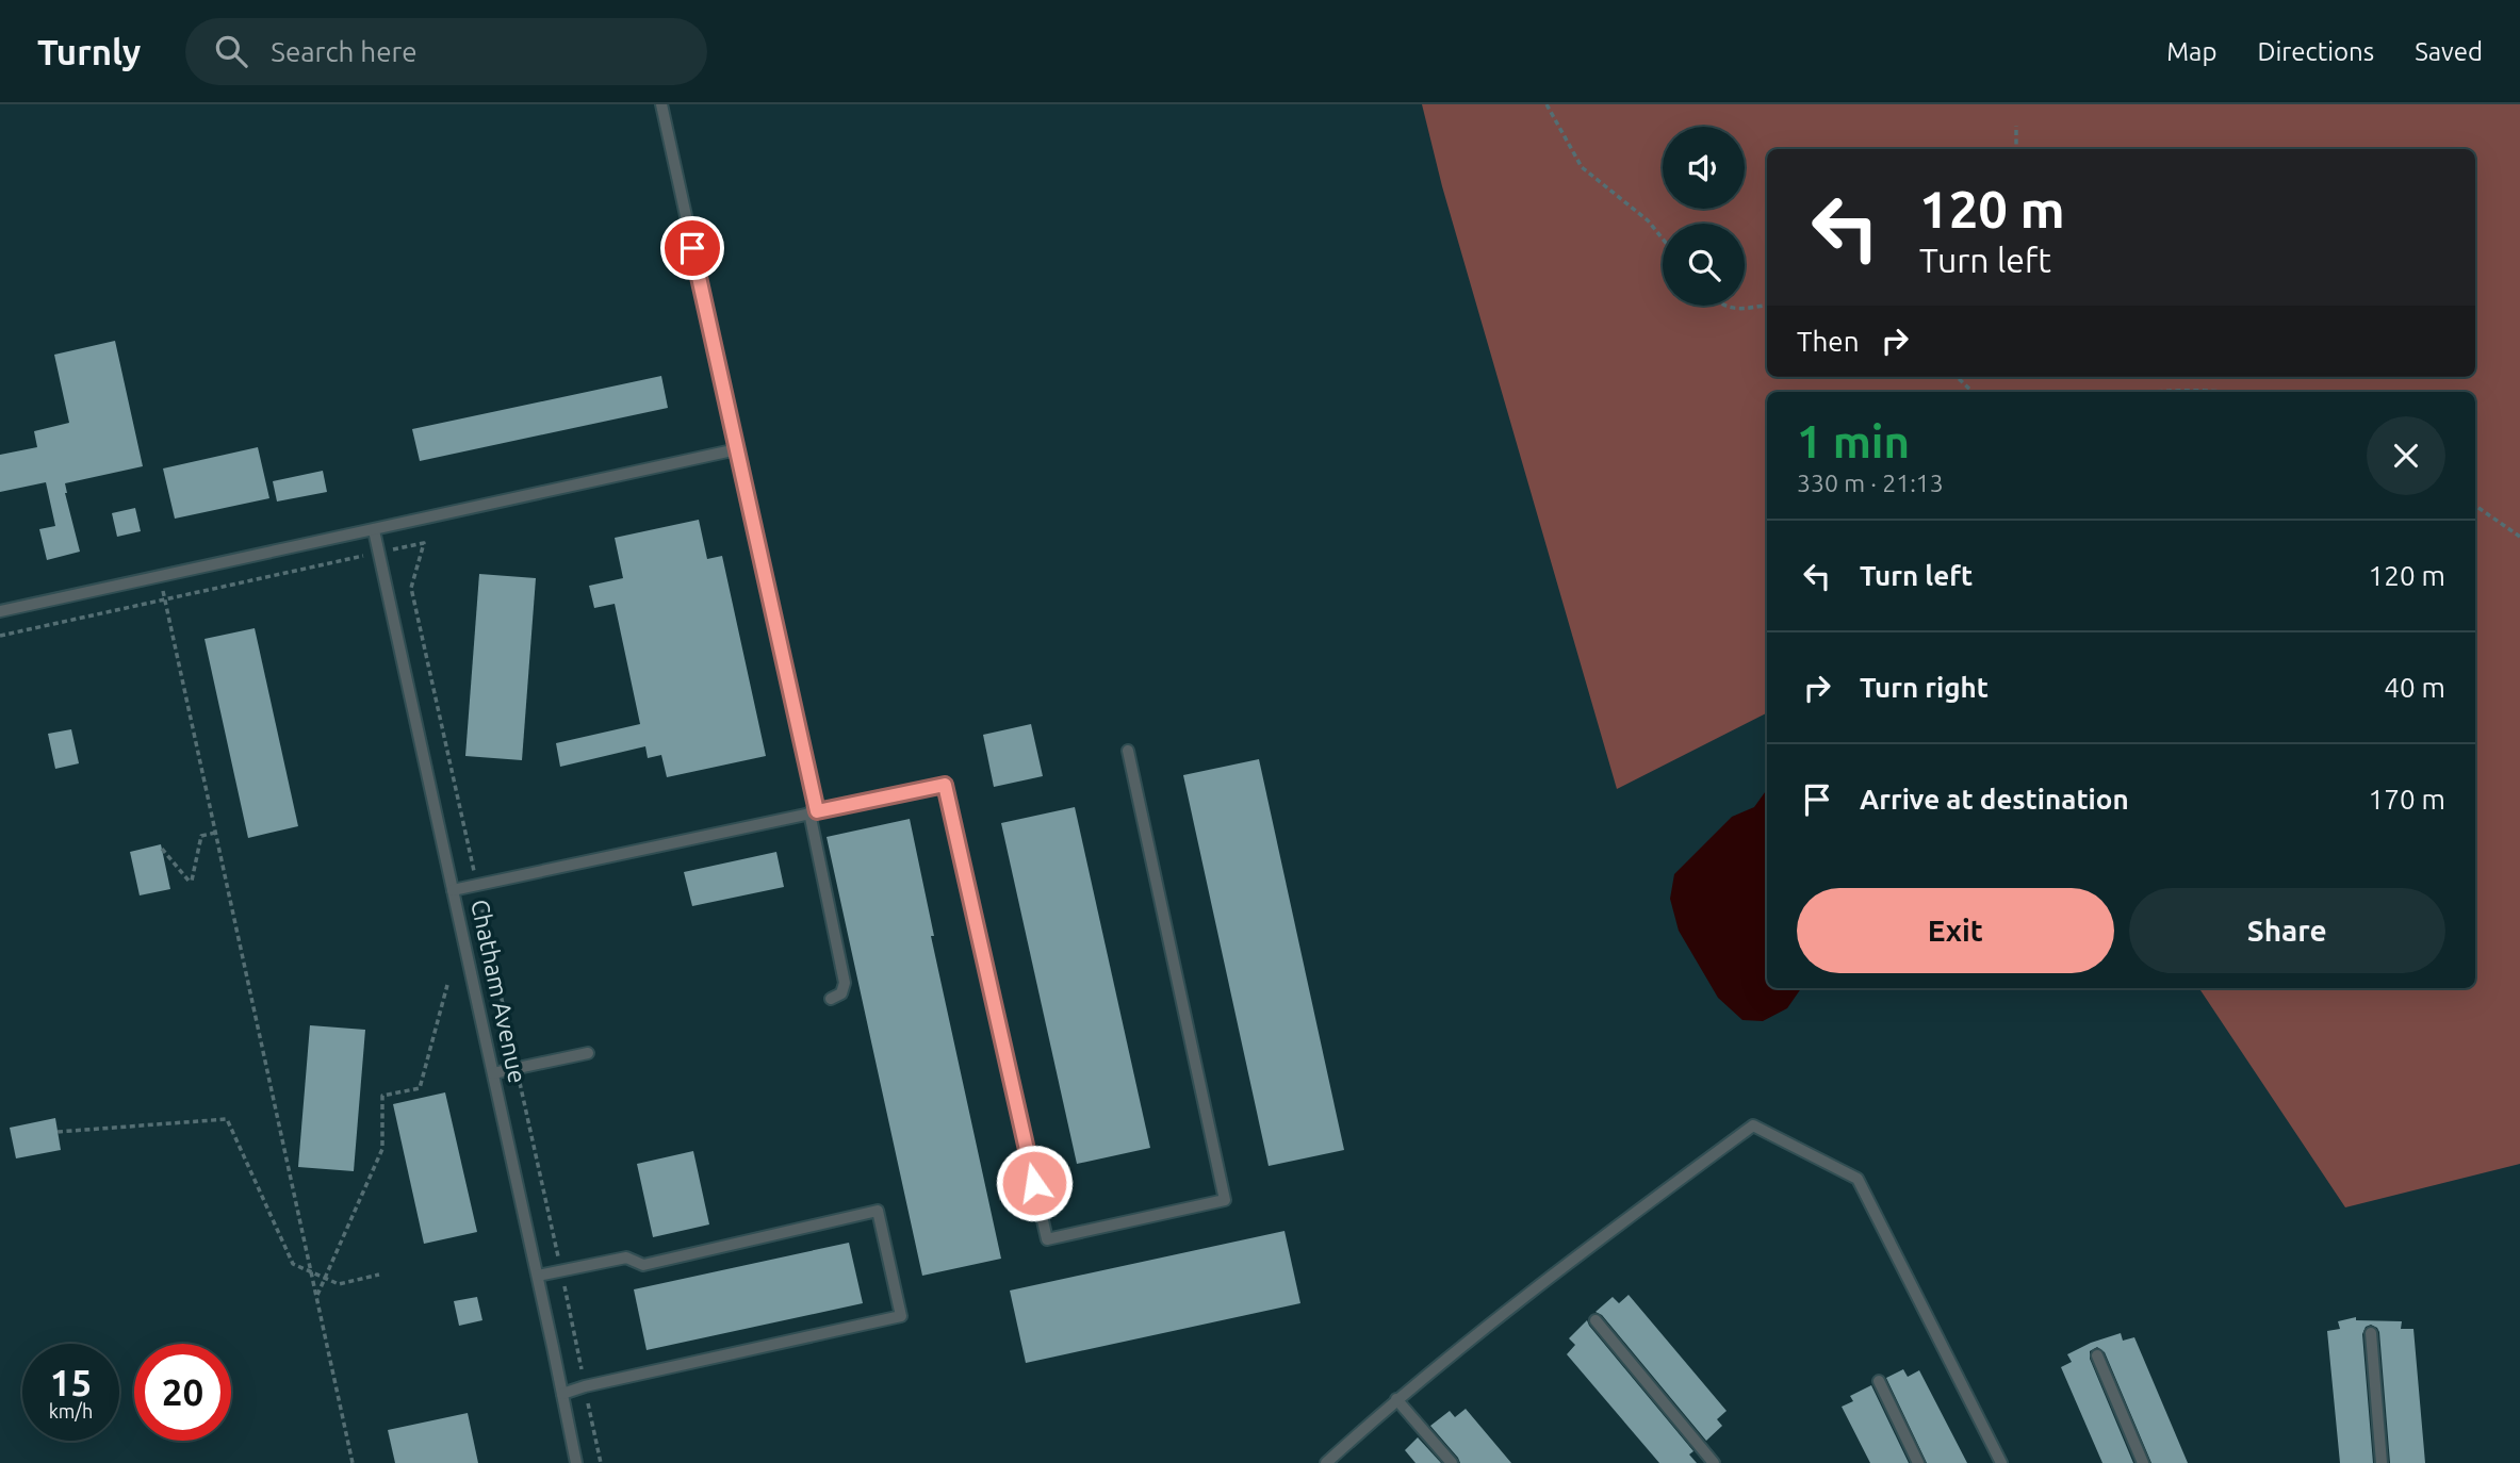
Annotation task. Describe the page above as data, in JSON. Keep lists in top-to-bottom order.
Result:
{
  "streets": {
    "lane": ["Chatham Avenue"]
  },
  "page": {
    "header": "Turnly",
    "search": "Search here",
    "nav": ["Map", "Directions", "Saved"],
    "turn": ["120 m", "Turn left"],
    "then": "Then",
    "heading": ["1 min", "330 m · 21:13"],
    "list": [
      {
        "name": "Turn left",
        "value": "120 m"
      },
      {
        "name": "Turn right",
        "value": "40 m"
      },
      {
        "name": "Arrive at destination",
        "value": "170 m"
      }
    ],
    "buttons": ["Exit", "Share"],
    "speed": "15 km/h",
    "limit": "20"
  }
}
